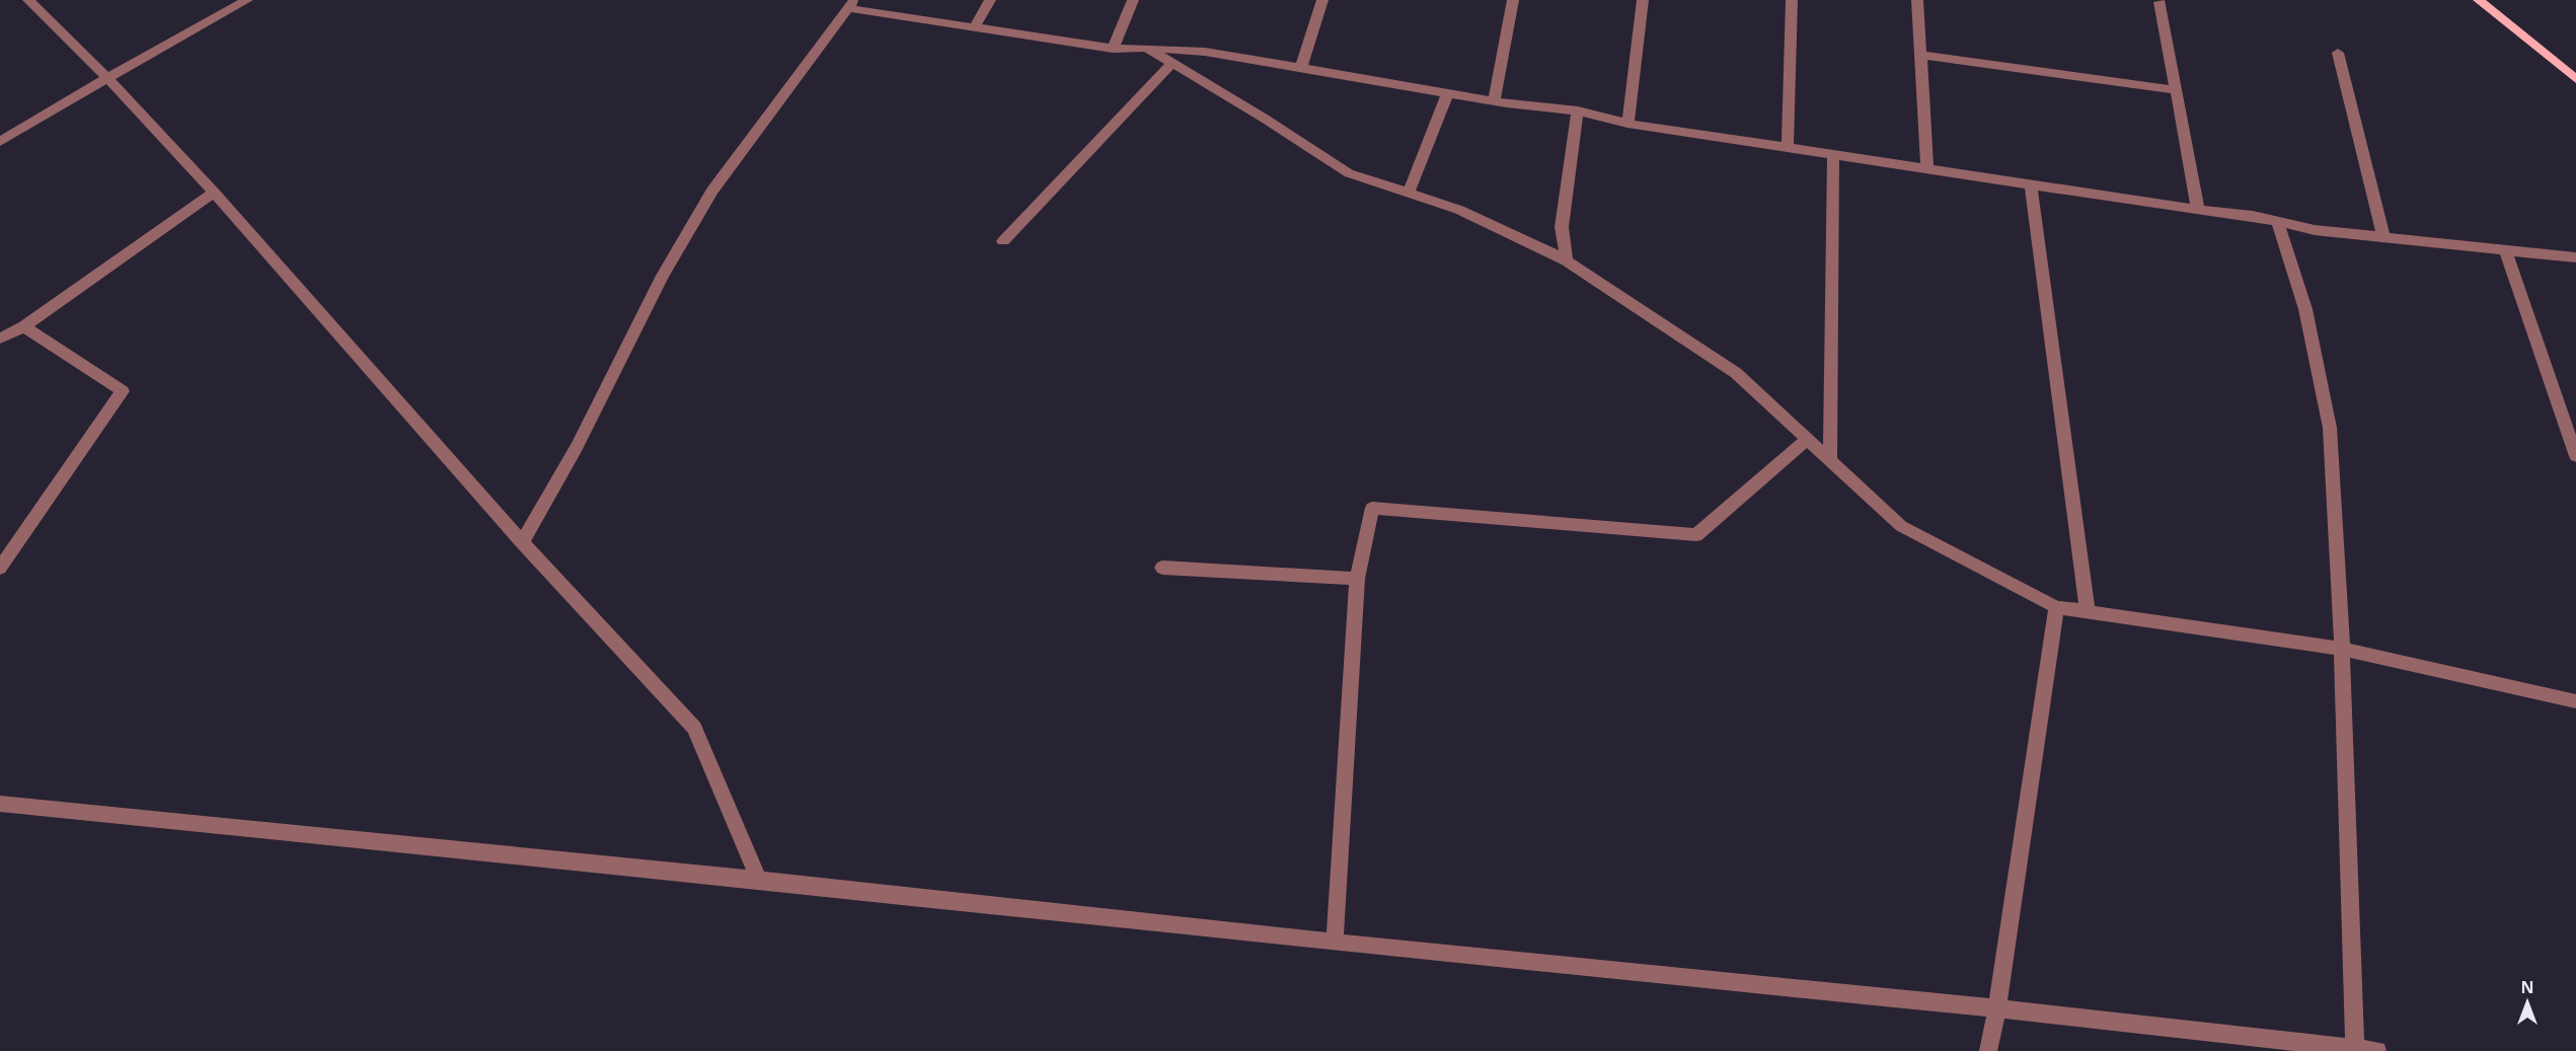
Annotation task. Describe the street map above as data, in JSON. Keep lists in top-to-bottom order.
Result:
{
  "north": "top"
}
